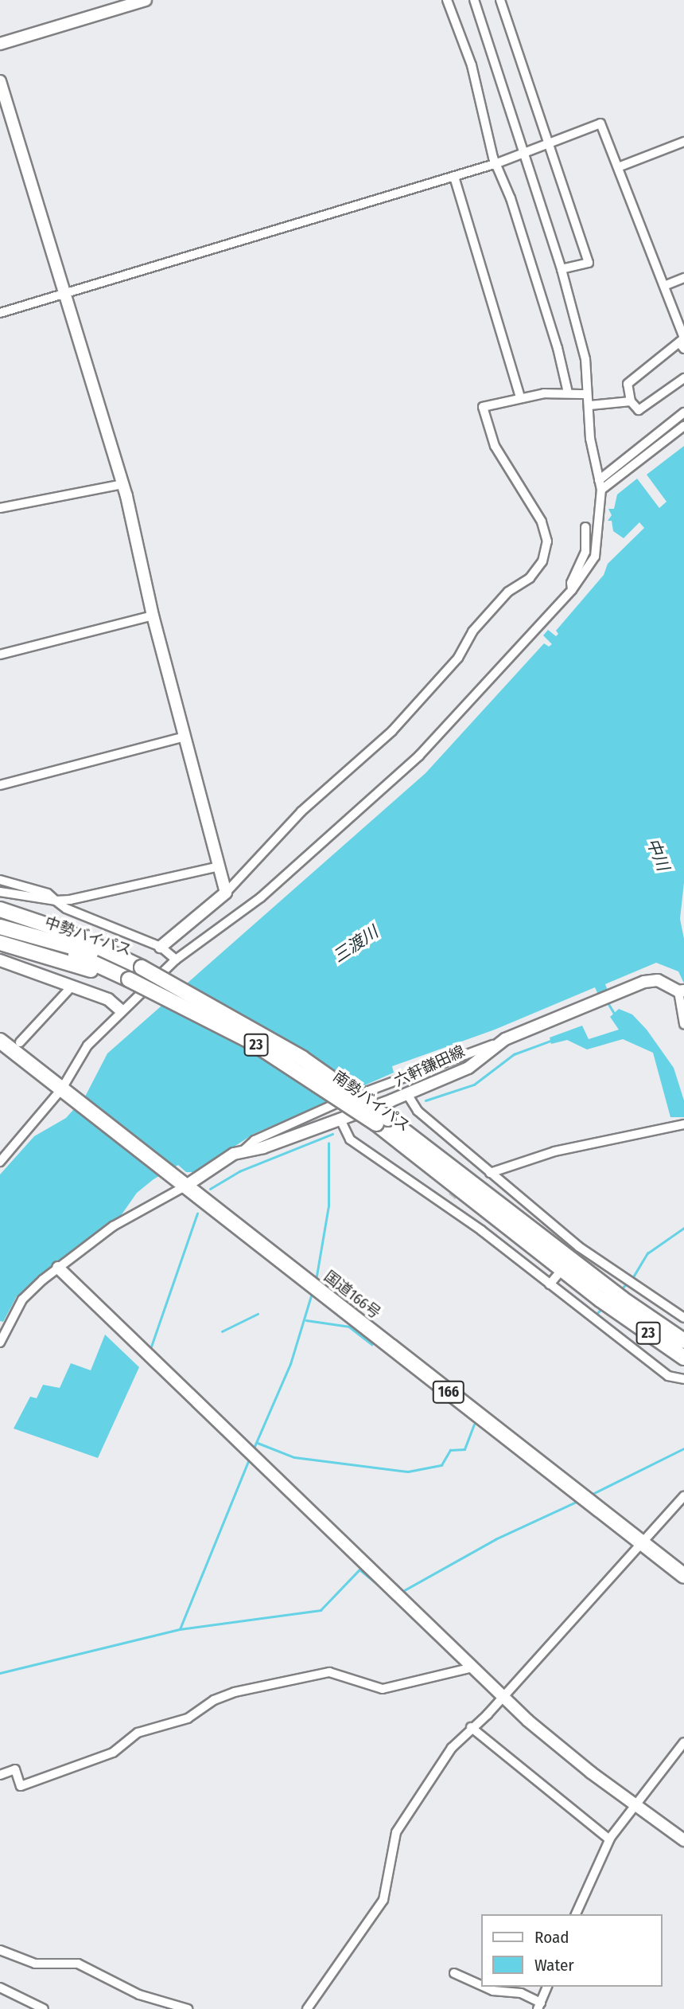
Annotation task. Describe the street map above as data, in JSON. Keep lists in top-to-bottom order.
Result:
{
  "streets": {
    "highway": [
      "中勢バイパス",
      "23",
      "南勢バイパス",
      "国道166号",
      "166"
    ],
    "street": ["六軒鎌田線"]
  },
  "crossings": [
    ["中勢バイパス", "23"],
    ["中勢バイパス", "南勢バイパス"],
    ["23", "南勢バイパス"],
    ["六軒鎌田線", "国道166号"]
  ],
  "water": ["中川", "三渡川"],
  "legend": ["Road", "Water"]
}
